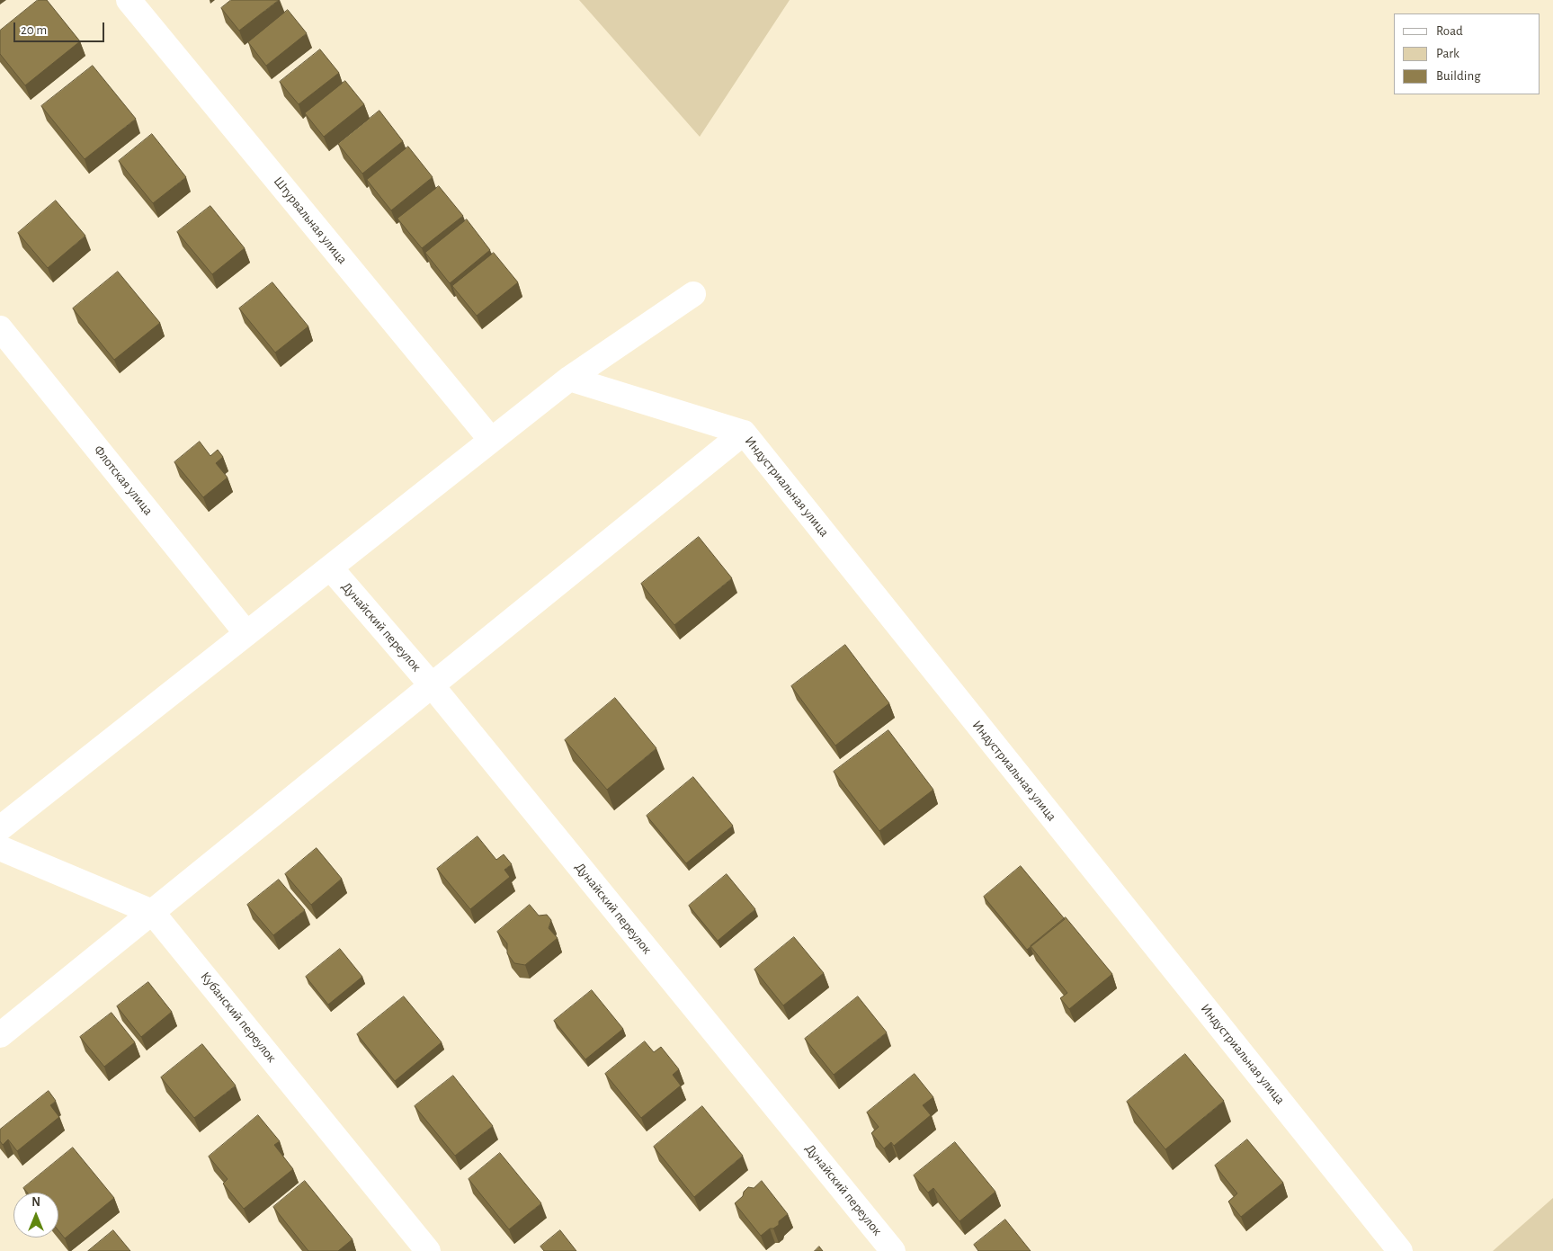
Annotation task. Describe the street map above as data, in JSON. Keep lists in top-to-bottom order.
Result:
{
  "streets": {
    "street": [
      "Штурвальная улица",
      "Флотская улица",
      "Индустриальная улица",
      "Дунайский переулок",
      "Кубанский переулок"
    ]
  },
  "legend": ["Road", "Park", "Building"],
  "scale_bar": "20 m",
  "north": "top"
}
